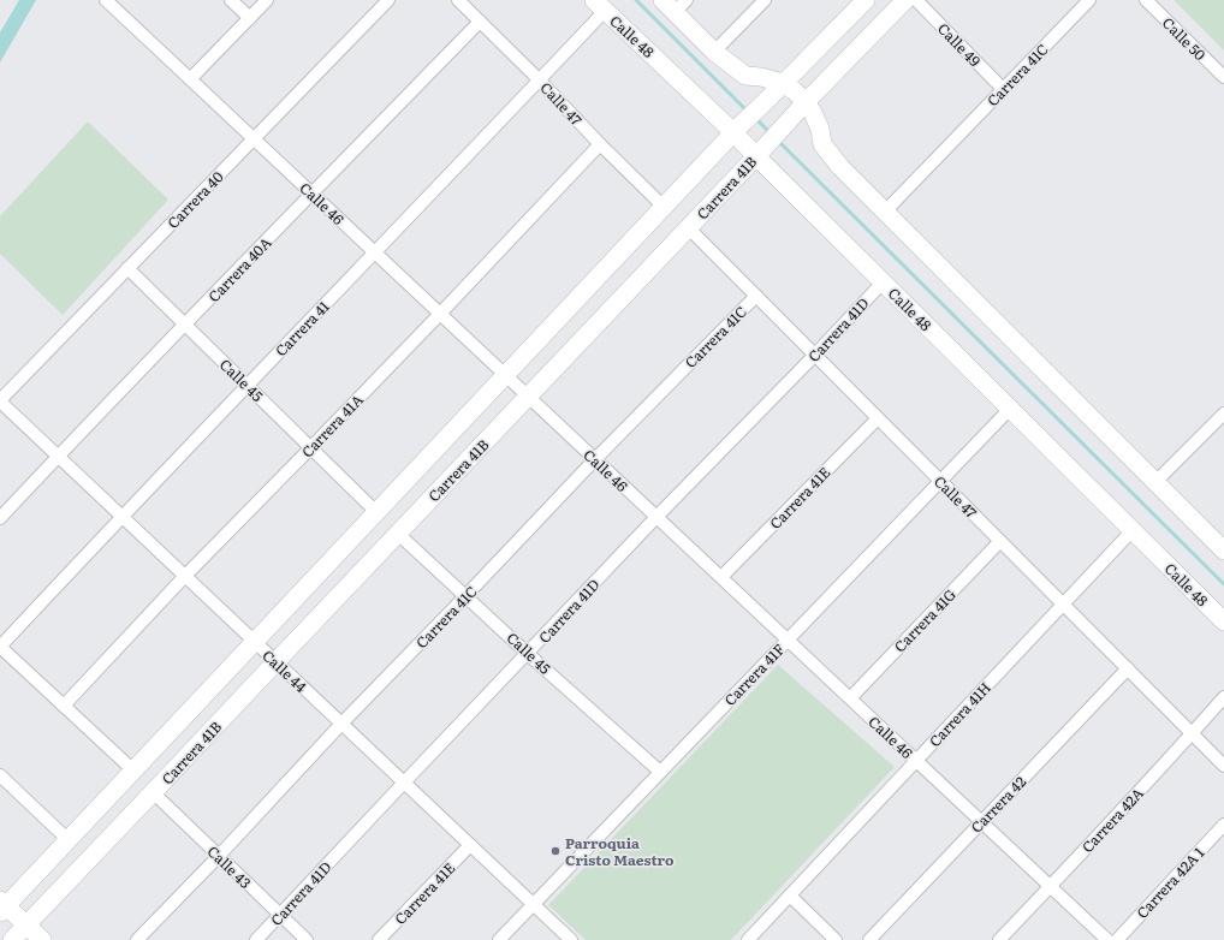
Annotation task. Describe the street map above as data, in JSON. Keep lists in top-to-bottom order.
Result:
{
  "streets": {
    "street": [
      "Calle 48",
      "Calle 50",
      "Calle 49",
      "Carrera 41C",
      "Calle 47",
      "Carrera 41B",
      "Carrera 40",
      "Calle 46",
      "Carrera 40A",
      "Carrera 41",
      "Carrera 41D",
      "Calle 45",
      "Carrera 41A",
      "Carrera 41E",
      "Carrera 41G",
      "Calle 44",
      "Carrera 41F",
      "Carrera 41H",
      "Carrera 42",
      "Carrera 42A",
      "Calle 43",
      "Carrera 42A 1"
    ]
  },
  "crossings": [
    ["Calle 48", "Carrera 41B"],
    ["Calle 48", "Carrera 41"],
    ["Calle 48", "Carrera 41D"],
    ["Calle 48", "Carrera 41F"],
    ["Calle 48", "Carrera 41H"],
    ["Calle 49", "Carrera 41C"],
    ["Carrera 41C", "Calle 47"],
    ["Carrera 41C", "Calle 46"],
    ["Carrera 41C", "Calle 45"],
    ["Carrera 41C", "Calle 44"],
    ["Carrera 41C", "Calle 43"],
    ["Calle 47", "Carrera 41B"],
    ["Calle 47", "Carrera 40A"],
    ["Calle 47", "Carrera 41"],
    ["Calle 47", "Carrera 41D"],
    ["Calle 47", "Carrera 41A"],
    ["Calle 47", "Carrera 41E"],
    ["Calle 47", "Carrera 41G"],
    ["Calle 47", "Carrera 41F"],
    ["Calle 47", "Carrera 41H"],
    ["Calle 47", "Carrera 42"],
    ["Calle 47", "Carrera 42A"],
    ["Carrera 41B", "Calle 46"],
    ["Carrera 41B", "Calle 45"],
    ["Carrera 41B", "Calle 44"],
    ["Carrera 41B", "Calle 43"],
    ["Carrera 40", "Calle 46"],
    ["Carrera 40", "Calle 45"],
    ["Carrera 40", "Calle 44"],
    ["Calle 46", "Carrera 40A"],
    ["Calle 46", "Carrera 41"],
    ["Calle 46", "Carrera 41D"],
    ["Calle 46", "Carrera 41A"],
    ["Calle 46", "Carrera 41E"],
    ["Calle 46", "Carrera 41G"],
    ["Calle 46", "Carrera 41F"],
    ["Calle 46", "Carrera 41H"],
    ["Calle 46", "Carrera 42"],
    ["Calle 46", "Carrera 42A"],
    ["Carrera 40A", "Calle 45"],
    ["Carrera 40A", "Calle 44"],
    ["Carrera 41", "Calle 45"],
    ["Carrera 41", "Calle 44"],
    ["Carrera 41D", "Calle 45"],
    ["Carrera 41D", "Calle 44"],
    ["Carrera 41D", "Calle 43"],
    ["Calle 45", "Carrera 41A"],
    ["Calle 45", "Carrera 41F"],
    ["Carrera 41A", "Calle 44"],
    ["Carrera 41E", "Calle 44"],
    ["Calle 44", "Carrera 41F"]
  ],
  "places": ["Parroquia Cristo Maestro"]
}
